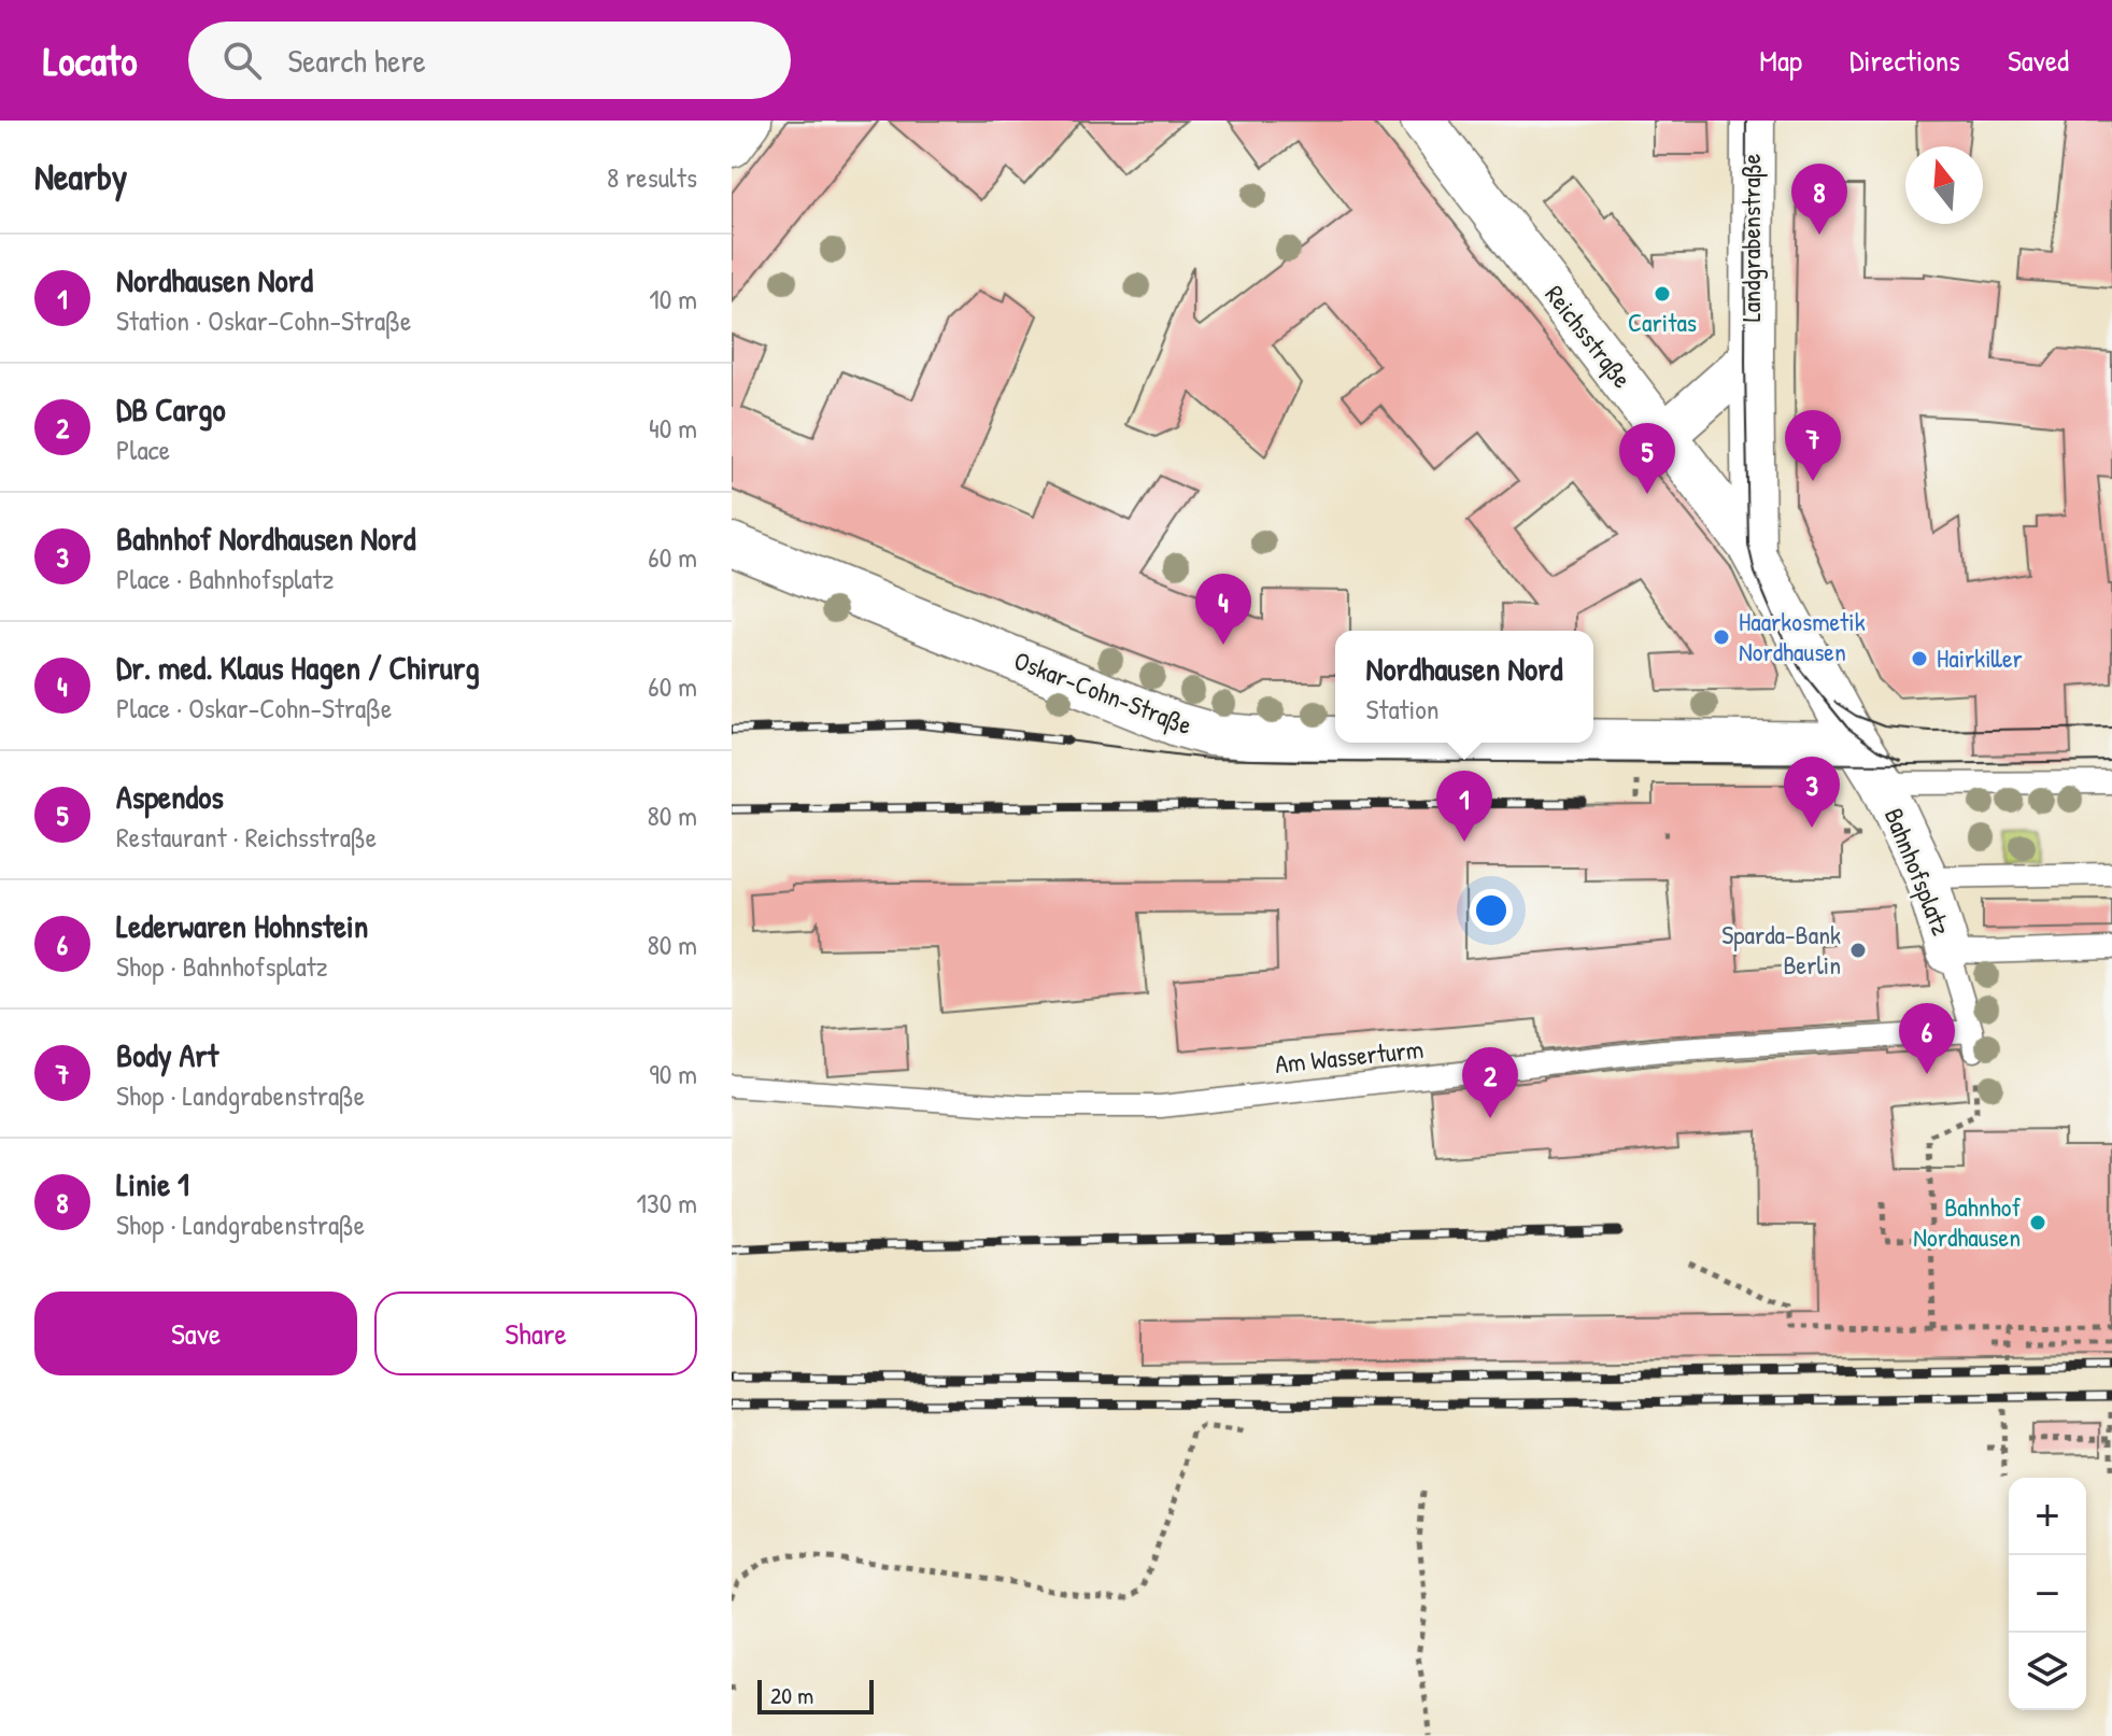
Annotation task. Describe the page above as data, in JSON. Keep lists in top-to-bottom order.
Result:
{
  "streets": {
    "street": [
      "Landgrabenstraße",
      "Reichsstraße",
      "Oskar-Cohn-Straße",
      "Bahnhofsplatz"
    ],
    "lane": ["Am Wasserturm"]
  },
  "crossings": [
    ["Landgrabenstraße", "Reichsstraße"],
    ["Landgrabenstraße", "Bahnhofsplatz"],
    ["Reichsstraße", "Bahnhofsplatz"],
    ["Oskar-Cohn-Straße", "Bahnhofsplatz"]
  ],
  "places": [
    "Caritas",
    "Haarkosmetik Nordhausen",
    "Hairkiller",
    "Sparda-Bank Berlin",
    "Bahnhof Nordhausen"
  ],
  "scale_bar": "20 m",
  "north": "top",
  "page": {
    "header": "Locato",
    "search": "Search here",
    "nav": ["Map", "Directions", "Saved"],
    "heading": ["Nearby", "8 results"],
    "pins": [
      "8",
      "7",
      "5",
      "4",
      "3",
      "1",
      "6",
      "2"
    ],
    "list": [
      {
        "mark": "1",
        "name": "Nordhausen Nord",
        "note": "Station · Oskar-Cohn-Straße",
        "value": "10 m"
      },
      {
        "mark": "2",
        "name": "DB Cargo",
        "note": "Place",
        "value": "40 m"
      },
      {
        "mark": "3",
        "name": "Bahnhof Nordhausen Nord",
        "note": "Place · Bahnhofsplatz",
        "value": "60 m"
      },
      {
        "mark": "4",
        "name": "Dr. med. Klaus Hagen / Chirurg",
        "note": "Place · Oskar-Cohn-Straße",
        "value": "60 m"
      },
      {
        "mark": "5",
        "name": "Aspendos",
        "note": "Restaurant · Reichsstraße",
        "value": "80 m"
      },
      {
        "mark": "6",
        "name": "Lederwaren Hohnstein",
        "note": "Shop · Bahnhofsplatz",
        "value": "80 m"
      },
      {
        "mark": "7",
        "name": "Body Art",
        "note": "Shop · Landgrabenstraße",
        "value": "90 m"
      },
      {
        "mark": "8",
        "name": "Linie 1",
        "note": "Shop · Landgrabenstraße",
        "value": "130 m"
      }
    ],
    "popup": ["Nordhausen Nord", "Station"],
    "buttons": ["Save", "Share"],
    "map_buttons": ["+", "−"],
    "scale": "20 m"
  }
}
